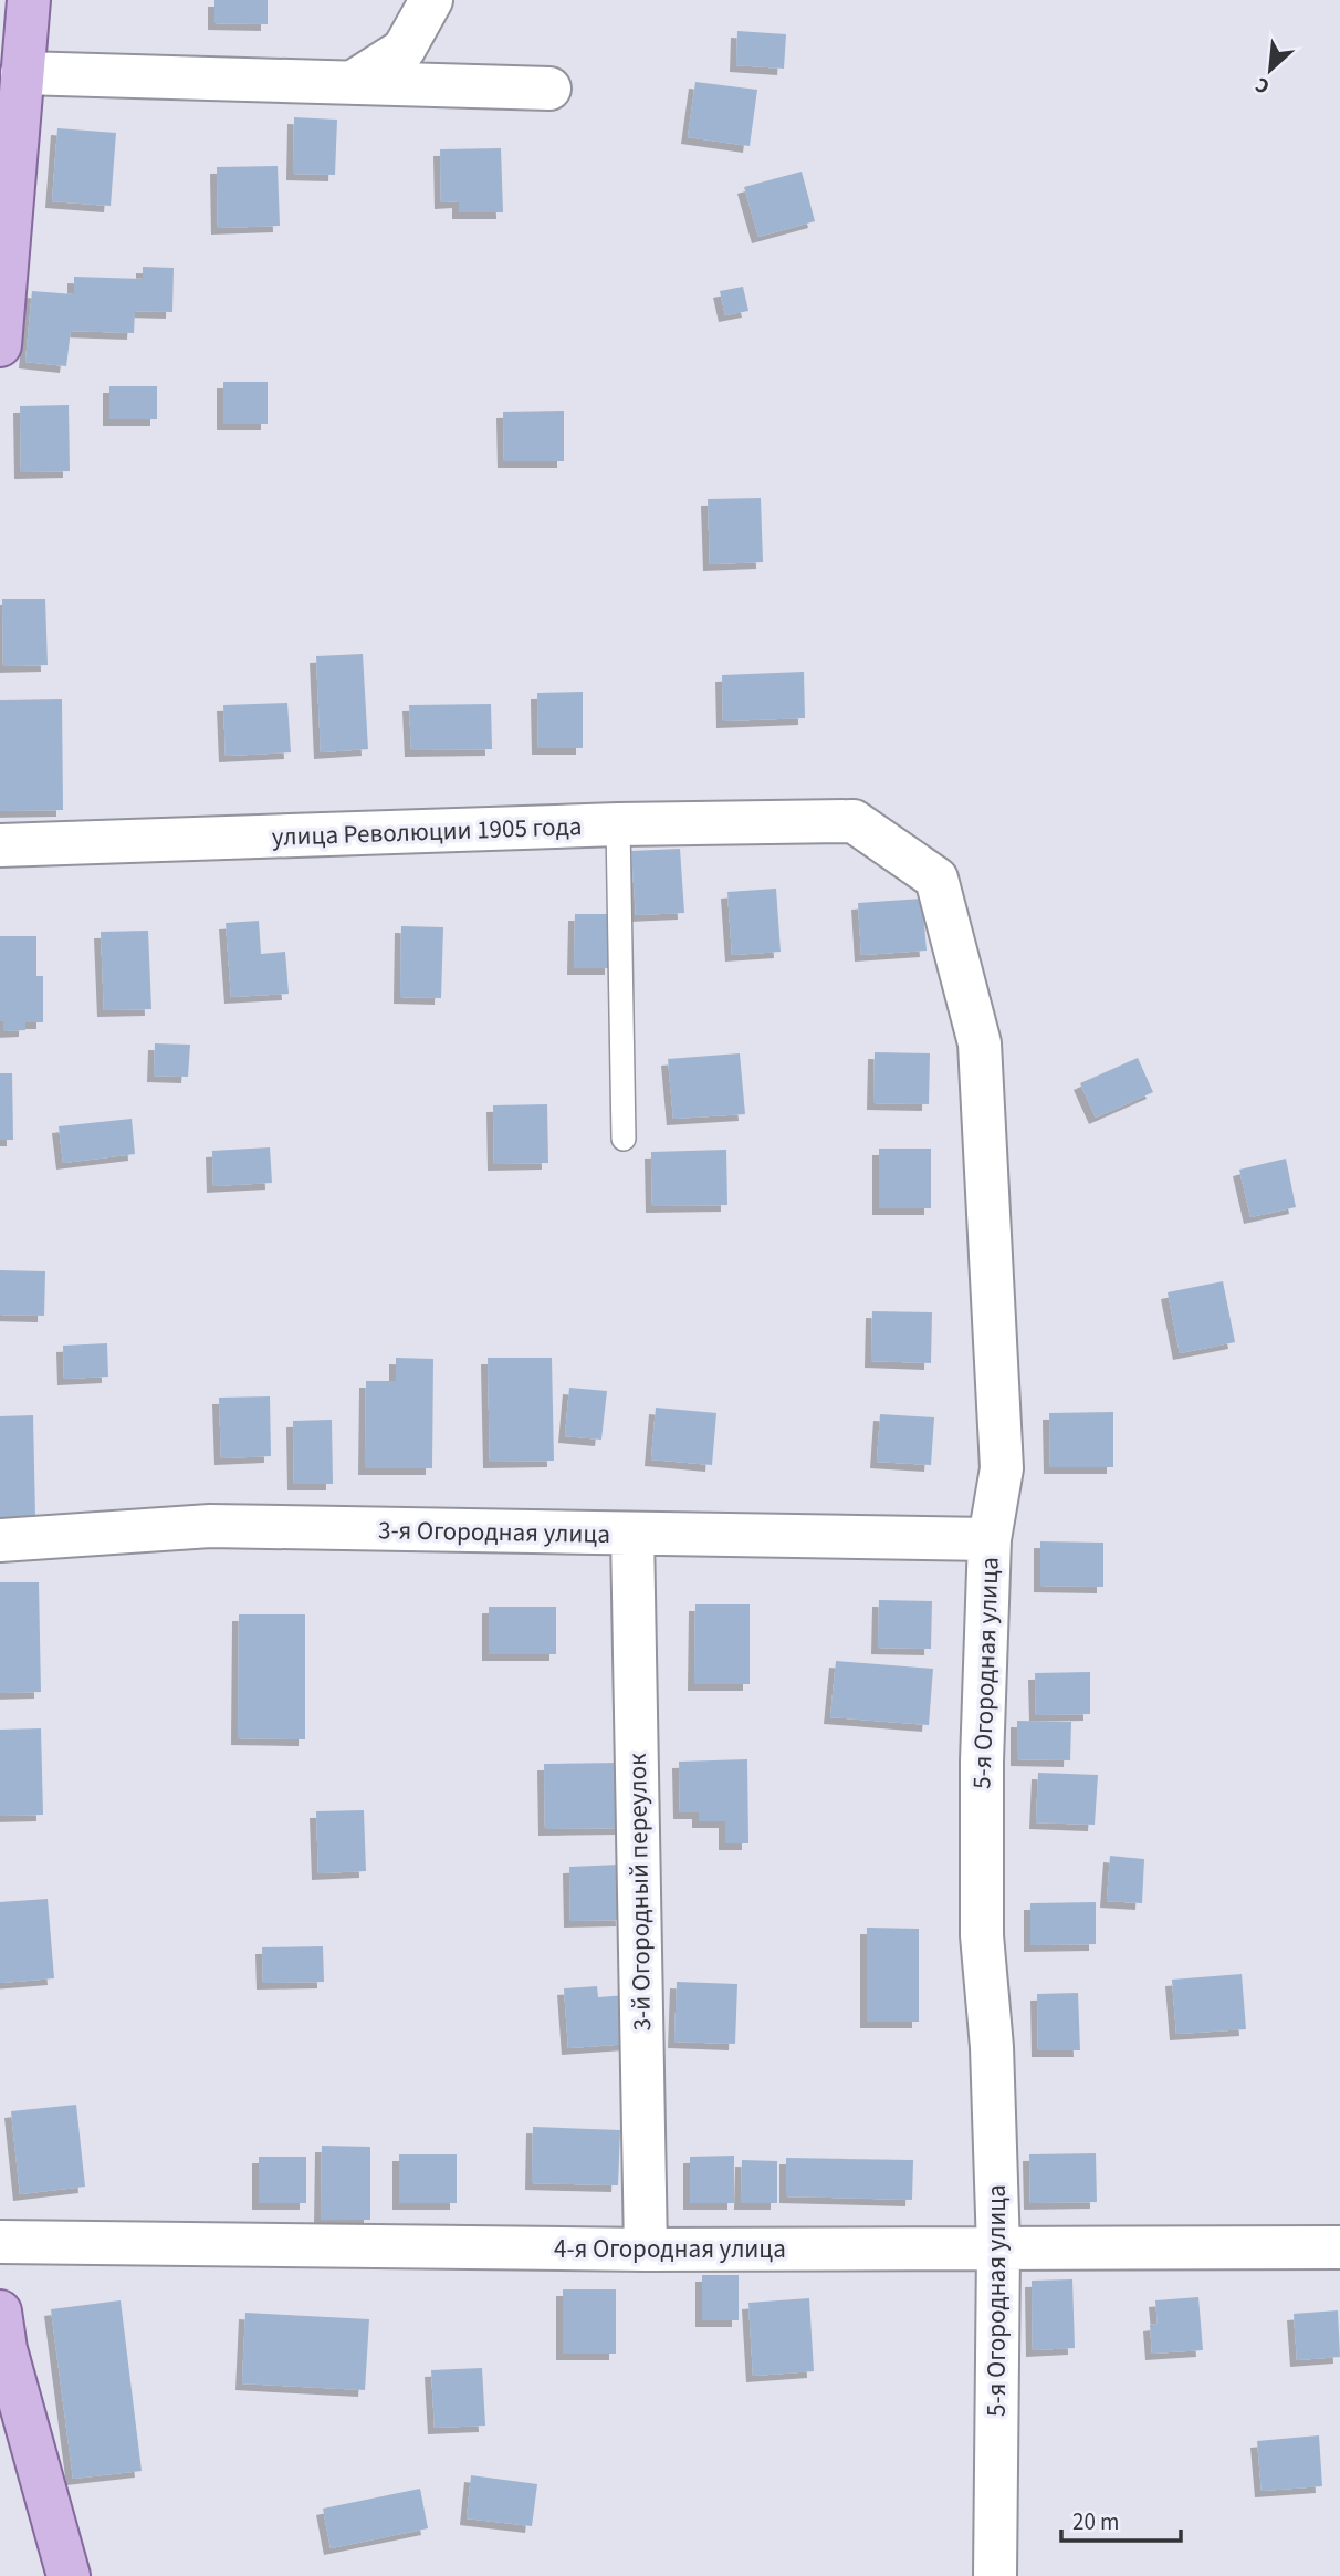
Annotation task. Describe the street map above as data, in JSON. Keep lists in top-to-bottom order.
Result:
{
  "streets": {
    "street": [
      "улица Революции 1905 года",
      "3-я Огородная улица",
      "5-я Огородная улица",
      "3-й Огородный переулок",
      "4-я Огородная улица"
    ]
  },
  "crossings": [
    ["улица Революции 1905 года", "5-я Огородная улица"],
    ["3-я Огородная улица", "5-я Огородная улица"],
    ["3-я Огородная улица", "3-й Огородный переулок"],
    ["5-я Огородная улица", "4-я Огородная улица"],
    ["3-й Огородный переулок", "4-я Огородная улица"]
  ],
  "scale_bar": "20 m",
  "north": "bottom left"
}
